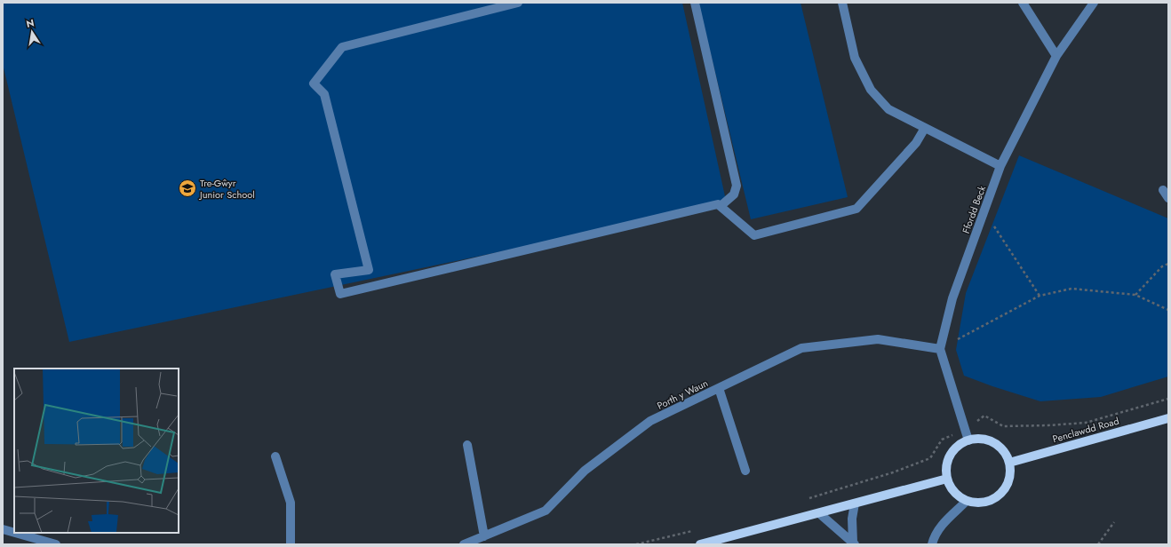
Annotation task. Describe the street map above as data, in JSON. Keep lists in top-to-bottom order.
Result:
{
  "streets": {
    "main road": ["Penclawdd Road"],
    "street": ["Ffordd Beck", "Porth y Waun"]
  },
  "crossings": [
    ["Ffordd Beck", "Porth y Waun"]
  ],
  "places": {
    "school or university": ["Tre-Gŵyr Junior School"]
  },
  "north": "top"
}
